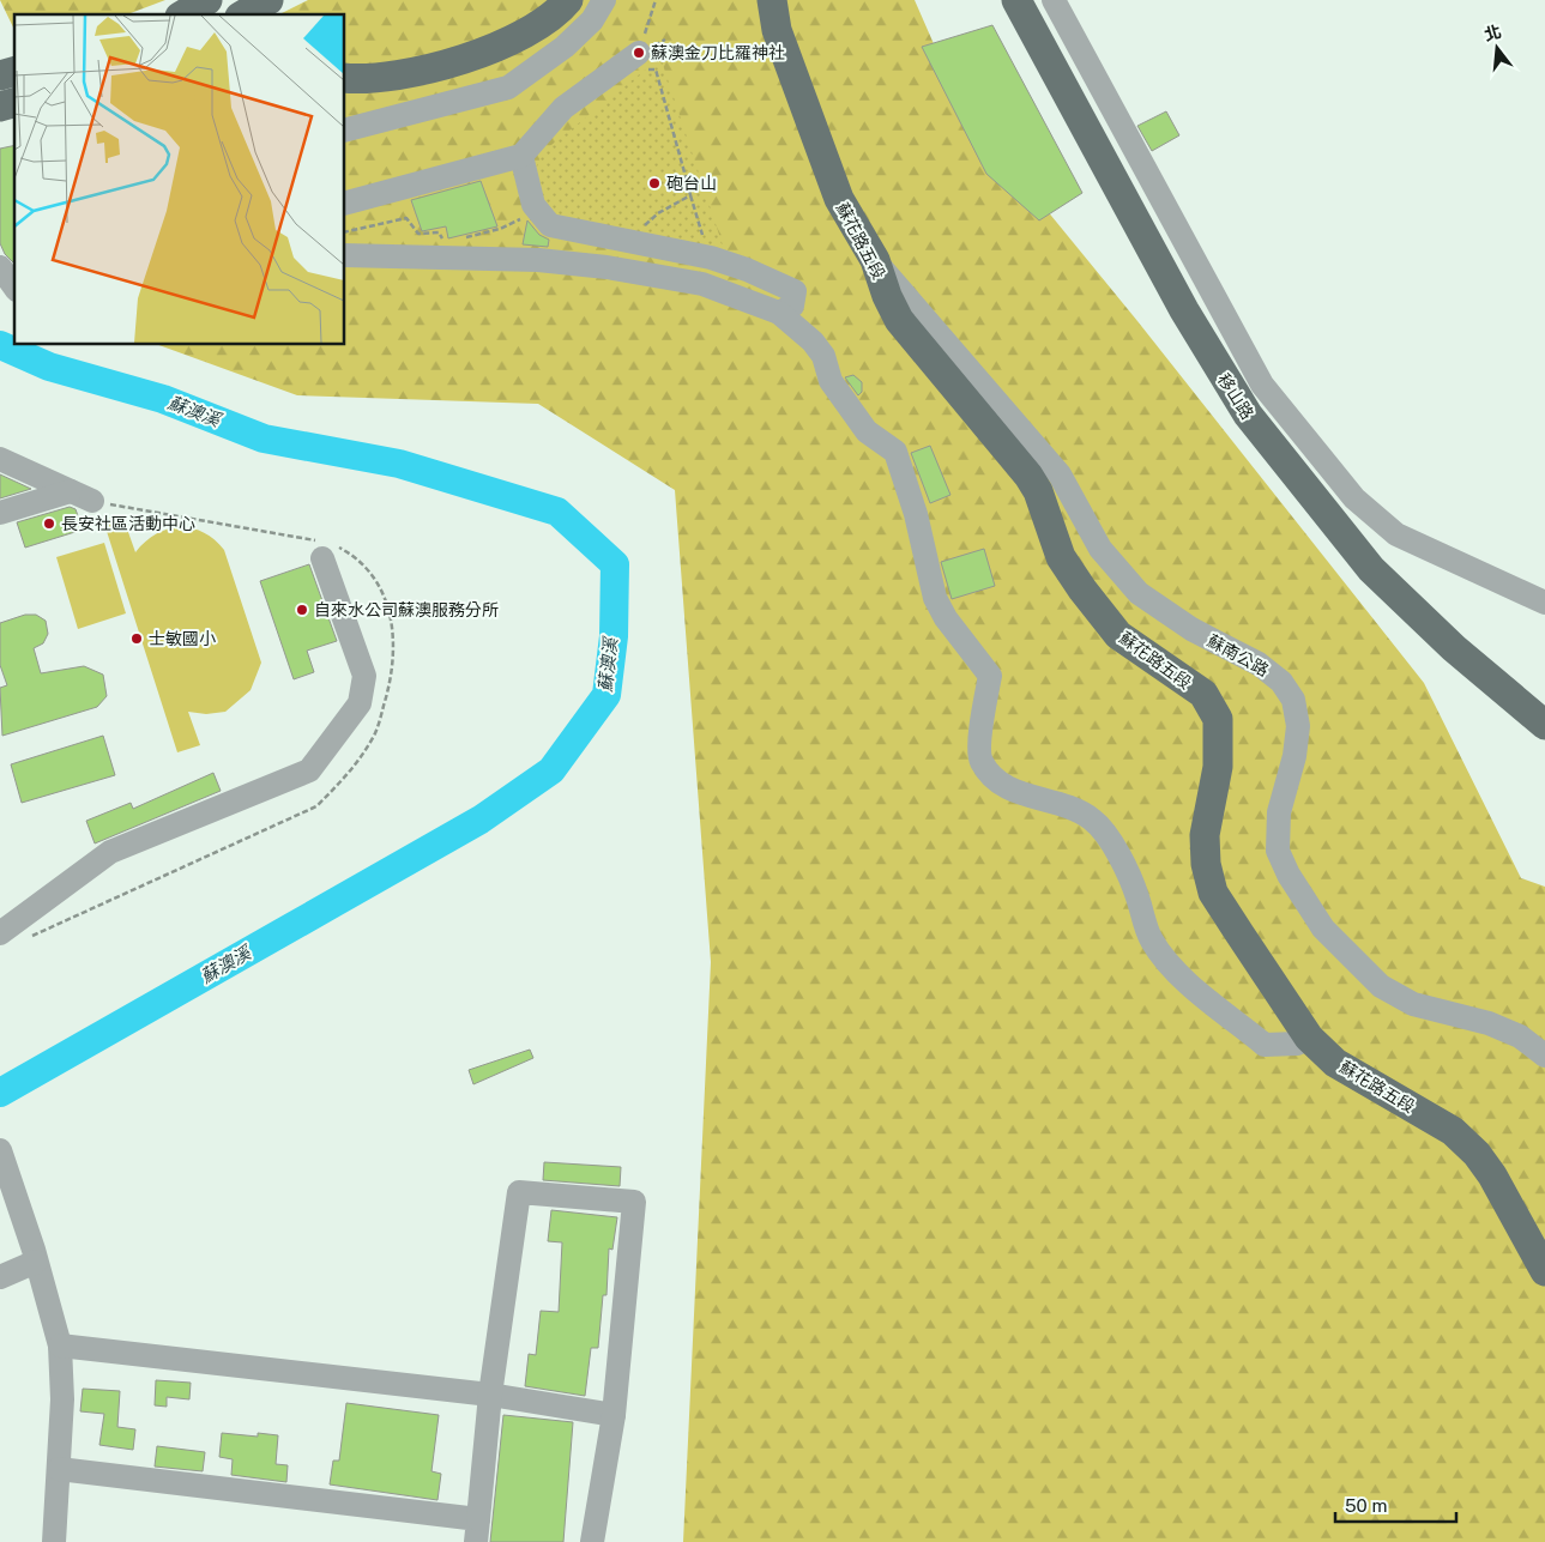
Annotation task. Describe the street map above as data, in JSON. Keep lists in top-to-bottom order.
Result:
{
  "streets": {
    "main road": ["蘇花路五段", "移山路"],
    "street": ["蘇南公路"]
  },
  "crossings": [
    ["蘇花路五段", "蘇南公路"]
  ],
  "water": ["蘇澳溪"],
  "places": [
    "蘇澳金刀比羅神社",
    "砲台山",
    "長安社區活動中心",
    "自來水公司蘇澳服務分所",
    "士敏國小"
  ],
  "scale_bar": "50 m",
  "north": "top"
}
